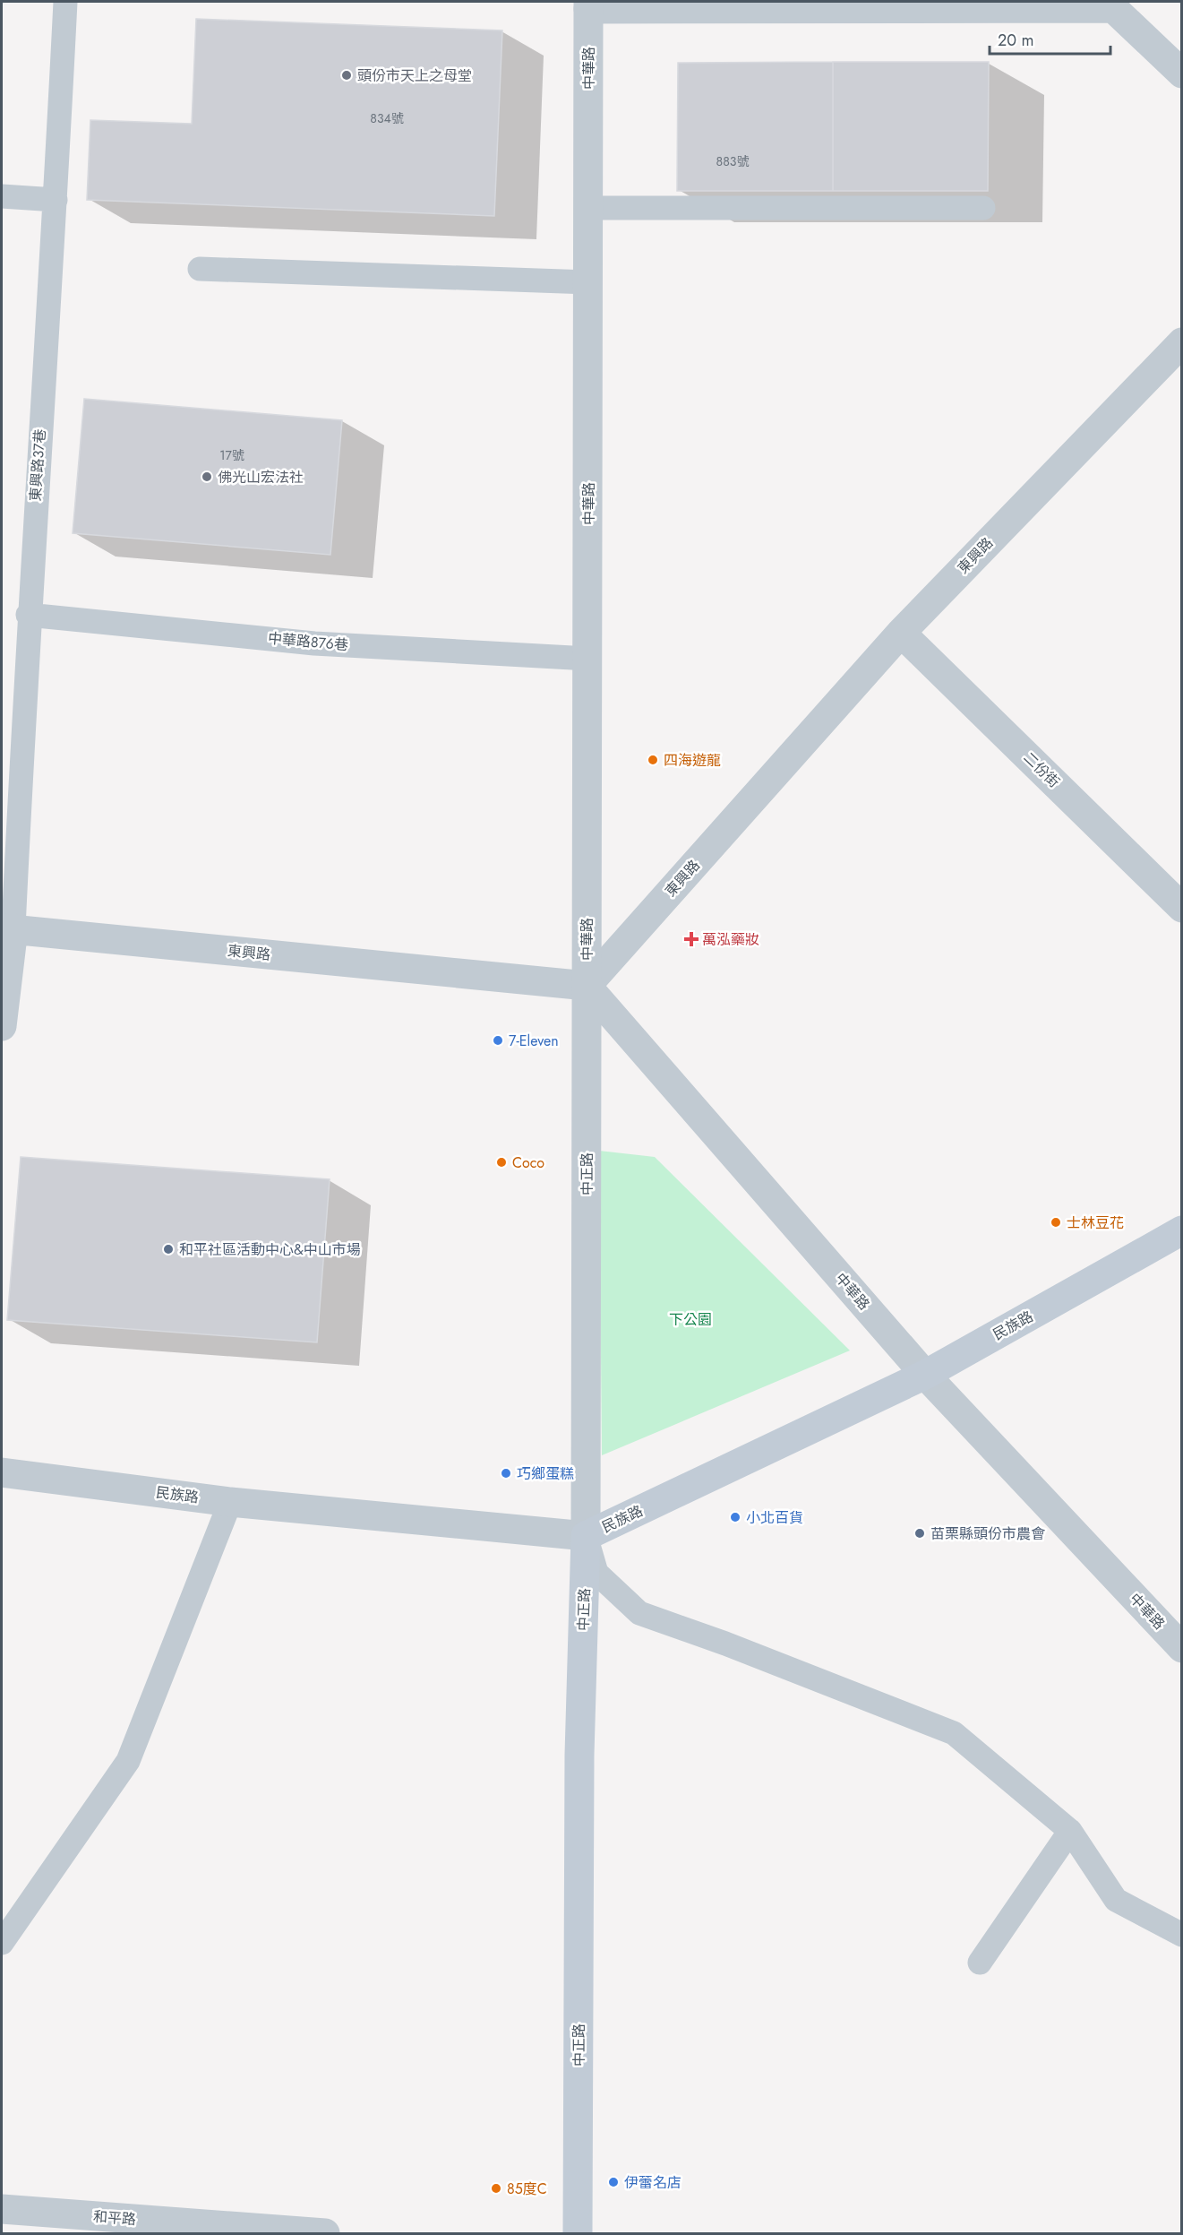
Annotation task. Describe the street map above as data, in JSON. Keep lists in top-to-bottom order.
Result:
{
  "streets": {
    "main road": ["中正路", "民族路"],
    "street": [
      "中華路",
      "東興路",
      "二份街",
      "和平路"
    ],
    "lane": ["東興路37巷", "中華路876巷"]
  },
  "crossings": [
    ["中華路", "東興路"],
    ["中華路", "中華路876巷"],
    ["中華路", "中正路"],
    ["中華路", "民族路"],
    ["東興路37巷", "東興路"],
    ["東興路37巷", "中華路876巷"],
    ["東興路", "二份街"],
    ["東興路", "中正路"],
    ["中正路", "民族路"]
  ],
  "parks": ["下公園"],
  "places": {
    "other": [
      "頭份市天上之母堂",
      "佛光山宏法社",
      "四海遊龍",
      "7-Eleven",
      "Coco",
      "士林豆花",
      "和平社區活動中心&中山市場",
      "巧鄉蛋糕",
      "小北百貨",
      "苗栗縣頭份市農會",
      "伊蕾名店",
      "85度C"
    ],
    "health": ["萬泓藥妝"]
  },
  "house_numbers": ["834號", "883號", "17號"],
  "scale_bar": "20 m"
}
